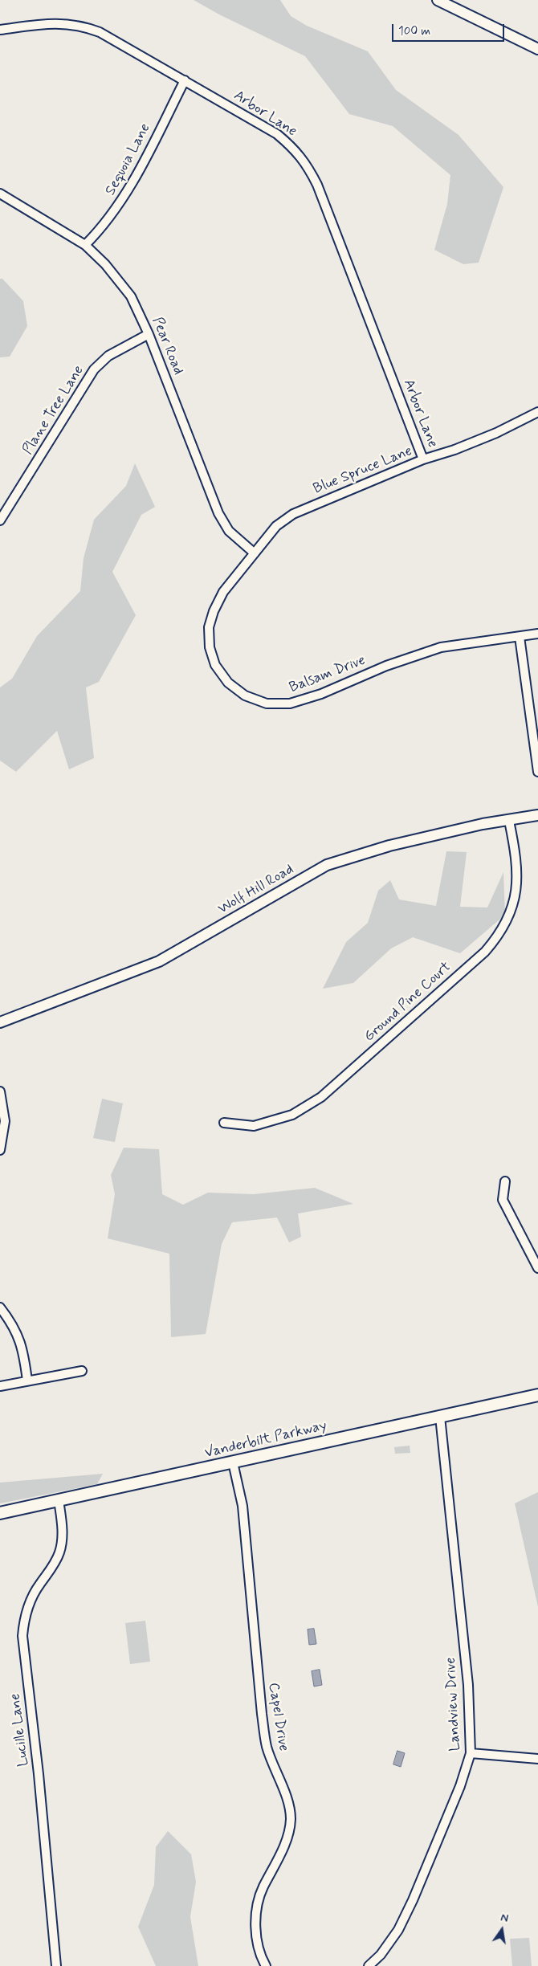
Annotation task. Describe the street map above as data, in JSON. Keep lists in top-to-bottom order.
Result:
{
  "streets": {
    "main road": ["Vanderbilt Parkway"],
    "street": [
      "Arbor Lane",
      "Sequoia Lane",
      "Pear Road",
      "Plane Tree Lane",
      "Blue Spruce Lane",
      "Balsam Drive",
      "Wolf Hill Road",
      "Ground Pine Court",
      "Landview Drive",
      "Capel Drive",
      "Lucille Lane"
    ]
  },
  "crossings": [
    ["Arbor Lane", "Sequoia Lane"],
    ["Arbor Lane", "Blue Spruce Lane"],
    ["Sequoia Lane", "Pear Road"],
    ["Pear Road", "Plane Tree Lane"],
    ["Pear Road", "Blue Spruce Lane"],
    ["Pear Road", "Balsam Drive"],
    ["Blue Spruce Lane", "Balsam Drive"],
    ["Wolf Hill Road", "Ground Pine Court"],
    ["Vanderbilt Parkway", "Landview Drive"],
    ["Vanderbilt Parkway", "Capel Drive"],
    ["Vanderbilt Parkway", "Lucille Lane"]
  ],
  "scale_bar": "100 m",
  "north": "top"
}
